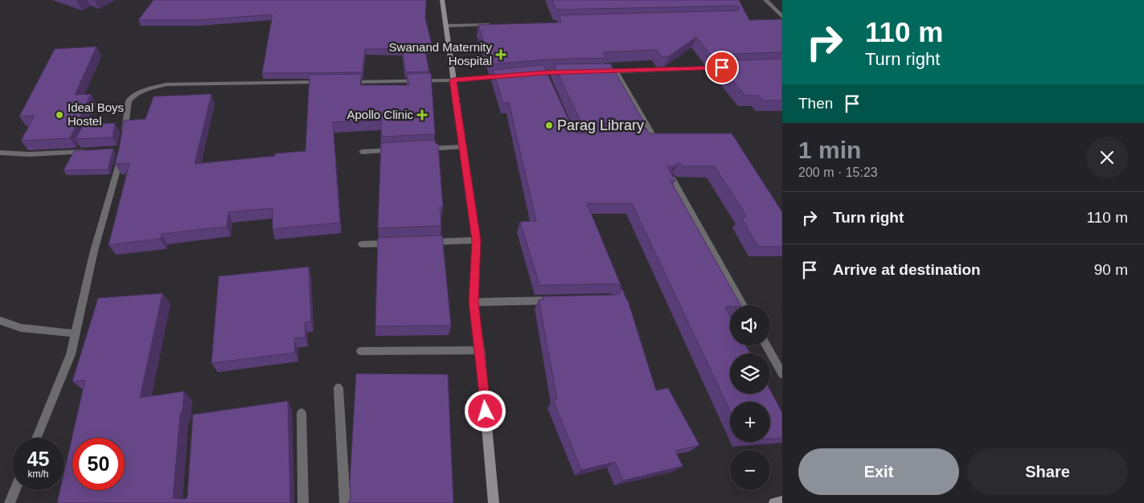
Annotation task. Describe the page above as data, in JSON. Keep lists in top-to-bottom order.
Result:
{
  "places": {
    "health": ["Swanand Maternity Hospital", "Apollo Clinic"],
    "other": ["Ideal Boys Hostel", "Parag Library"]
  },
  "page": {
    "turn": ["110 m", "Turn right"],
    "then": "Then",
    "heading": ["1 min", "200 m · 15:23"],
    "list": [
      {
        "name": "Turn right",
        "value": "110 m"
      },
      {
        "name": "Arrive at destination",
        "value": "90 m"
      }
    ],
    "map_buttons": ["+", "−"],
    "speed": "45 km/h",
    "limit": "50",
    "buttons": ["Exit", "Share"]
  }
}
